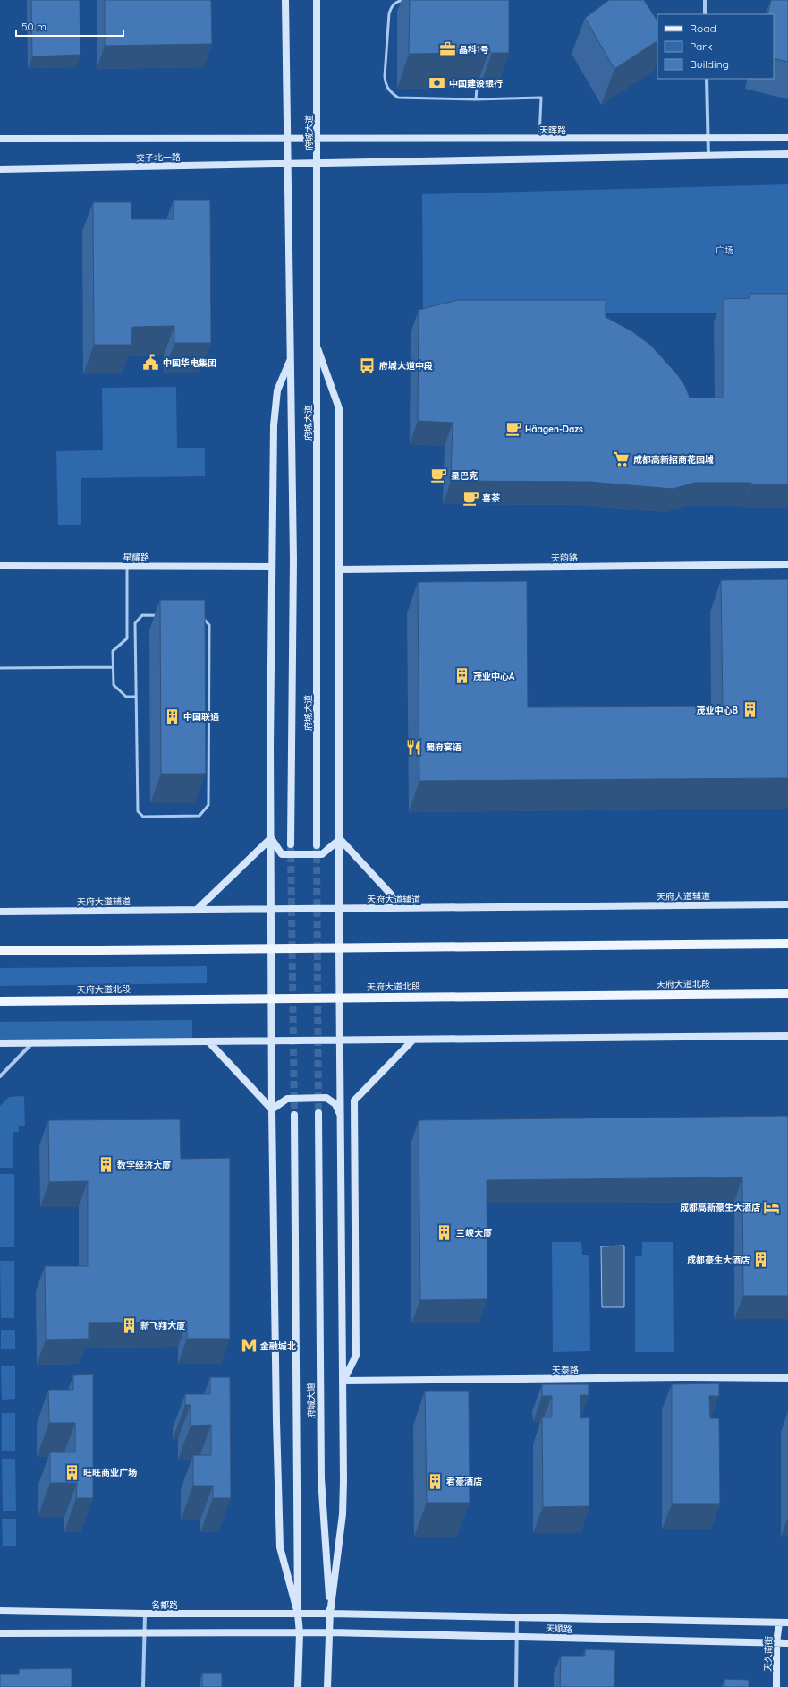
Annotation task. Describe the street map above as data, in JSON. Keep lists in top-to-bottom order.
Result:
{
  "streets": {
    "main road": ["天府大道北段"],
    "street": [
      "天晖路",
      "府城大道",
      "交子北一路",
      "星耀路",
      "天韵路",
      "天府大道辅道",
      "天泰路",
      "名都路",
      "天顺路",
      "天久南街"
    ]
  },
  "crossings": [
    ["天晖路", "府城大道"],
    ["府城大道", "交子北一路"],
    ["府城大道", "名都路"],
    ["府城大道", "天顺路"],
    ["名都路", "天顺路"],
    ["天顺路", "天久南街"]
  ],
  "parks": ["广场"],
  "places": {
    "office": ["晶科1号"],
    "bank": ["中国建设银行"],
    "public building": ["中国华电集团"],
    "bus stop": ["府城大道中段"],
    "cafe": ["Häagen-Dazs", "星巴克", "喜茶"],
    "supermarket": ["成都高新招商花园城"],
    "building": [
      "茂业中心A",
      "茂业中心B",
      "中国联通",
      "数字经济大厦",
      "三峡大厦",
      "成都豪生大酒店",
      "新飞翔大厦",
      "旺旺商业广场",
      "君豪酒店"
    ],
    "restaurant": ["蜀府宴语"],
    "hotel": ["成都高新豪生大酒店"],
    "metro station": ["金融城北"]
  },
  "legend": ["Road", "Park", "Building"],
  "scale_bar": "50 m"
}
